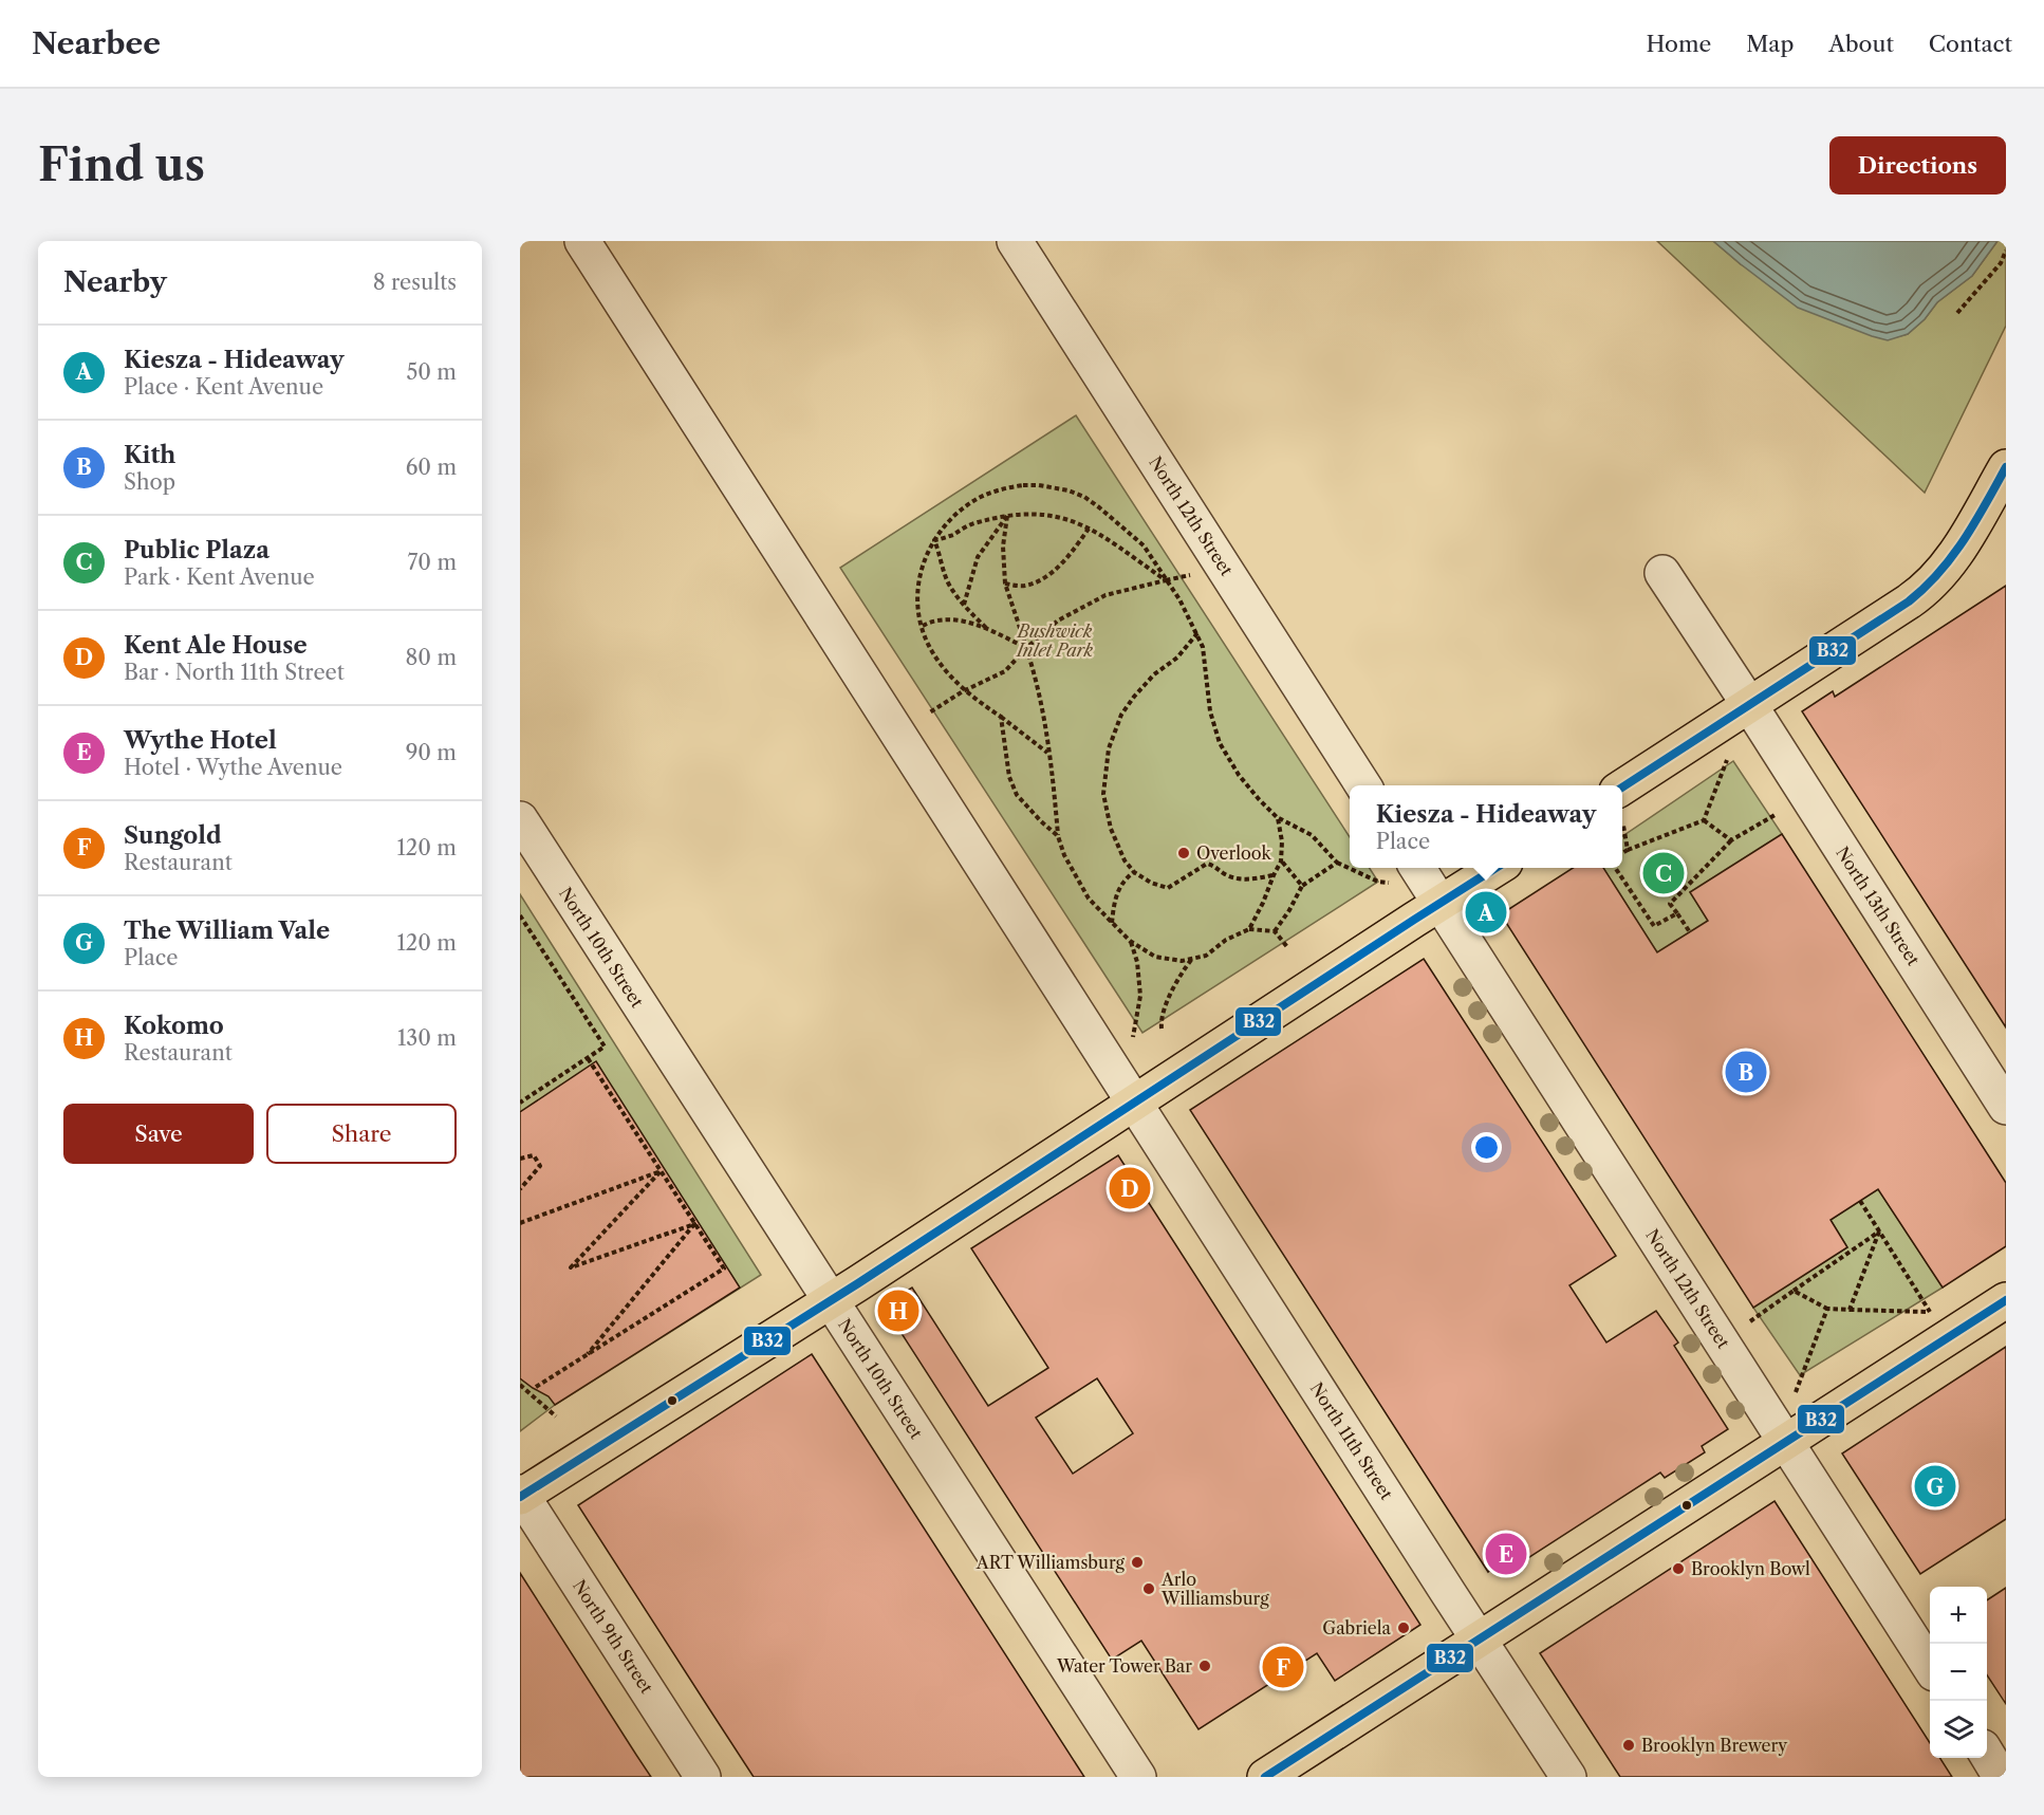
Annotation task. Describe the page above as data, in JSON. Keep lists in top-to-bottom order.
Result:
{
  "streets": {
    "street": [
      "North 12th Street",
      "North 13th Street",
      "North 10th Street",
      "North 11th Street",
      "North 9th Street"
    ]
  },
  "parks": ["Bushwick Inlet Park"],
  "places": [
    "Overlook",
    "ART Williamsburg",
    "Brooklyn Bowl",
    "Arlo Williamsburg",
    "Gabriela",
    "Water Tower Bar",
    "Brooklyn Brewery"
  ],
  "lines": ["transit line B32"],
  "page": {
    "header": "Nearbee",
    "nav": [
      "Home",
      "Map",
      "About",
      "Contact"
    ],
    "buttons": [
      "Directions",
      ["Save", "Share"]
    ],
    "title": "Find us",
    "heading": ["Nearby", "8 results"],
    "list": [
      {
        "mark": "A",
        "name": "Kiesza - Hideaway",
        "note": "Place · Kent Avenue",
        "value": "50 m"
      },
      {
        "mark": "B",
        "name": "Kith",
        "note": "Shop",
        "value": "60 m"
      },
      {
        "mark": "C",
        "name": "Public Plaza",
        "note": "Park · Kent Avenue",
        "value": "70 m"
      },
      {
        "mark": "D",
        "name": "Kent Ale House",
        "note": "Bar · North 11th Street",
        "value": "80 m"
      },
      {
        "mark": "E",
        "name": "Wythe Hotel",
        "note": "Hotel · Wythe Avenue",
        "value": "90 m"
      },
      {
        "mark": "F",
        "name": "Sungold",
        "note": "Restaurant",
        "value": "120 m"
      },
      {
        "mark": "G",
        "name": "The William Vale",
        "note": "Place",
        "value": "120 m"
      },
      {
        "mark": "H",
        "name": "Kokomo",
        "note": "Restaurant",
        "value": "130 m"
      }
    ],
    "popup": ["Kiesza - Hideaway", "Place"],
    "pins": [
      "C",
      "A",
      "B",
      "D",
      "H",
      "G",
      "E",
      "F"
    ],
    "map_buttons": ["+", "−"]
  }
}
